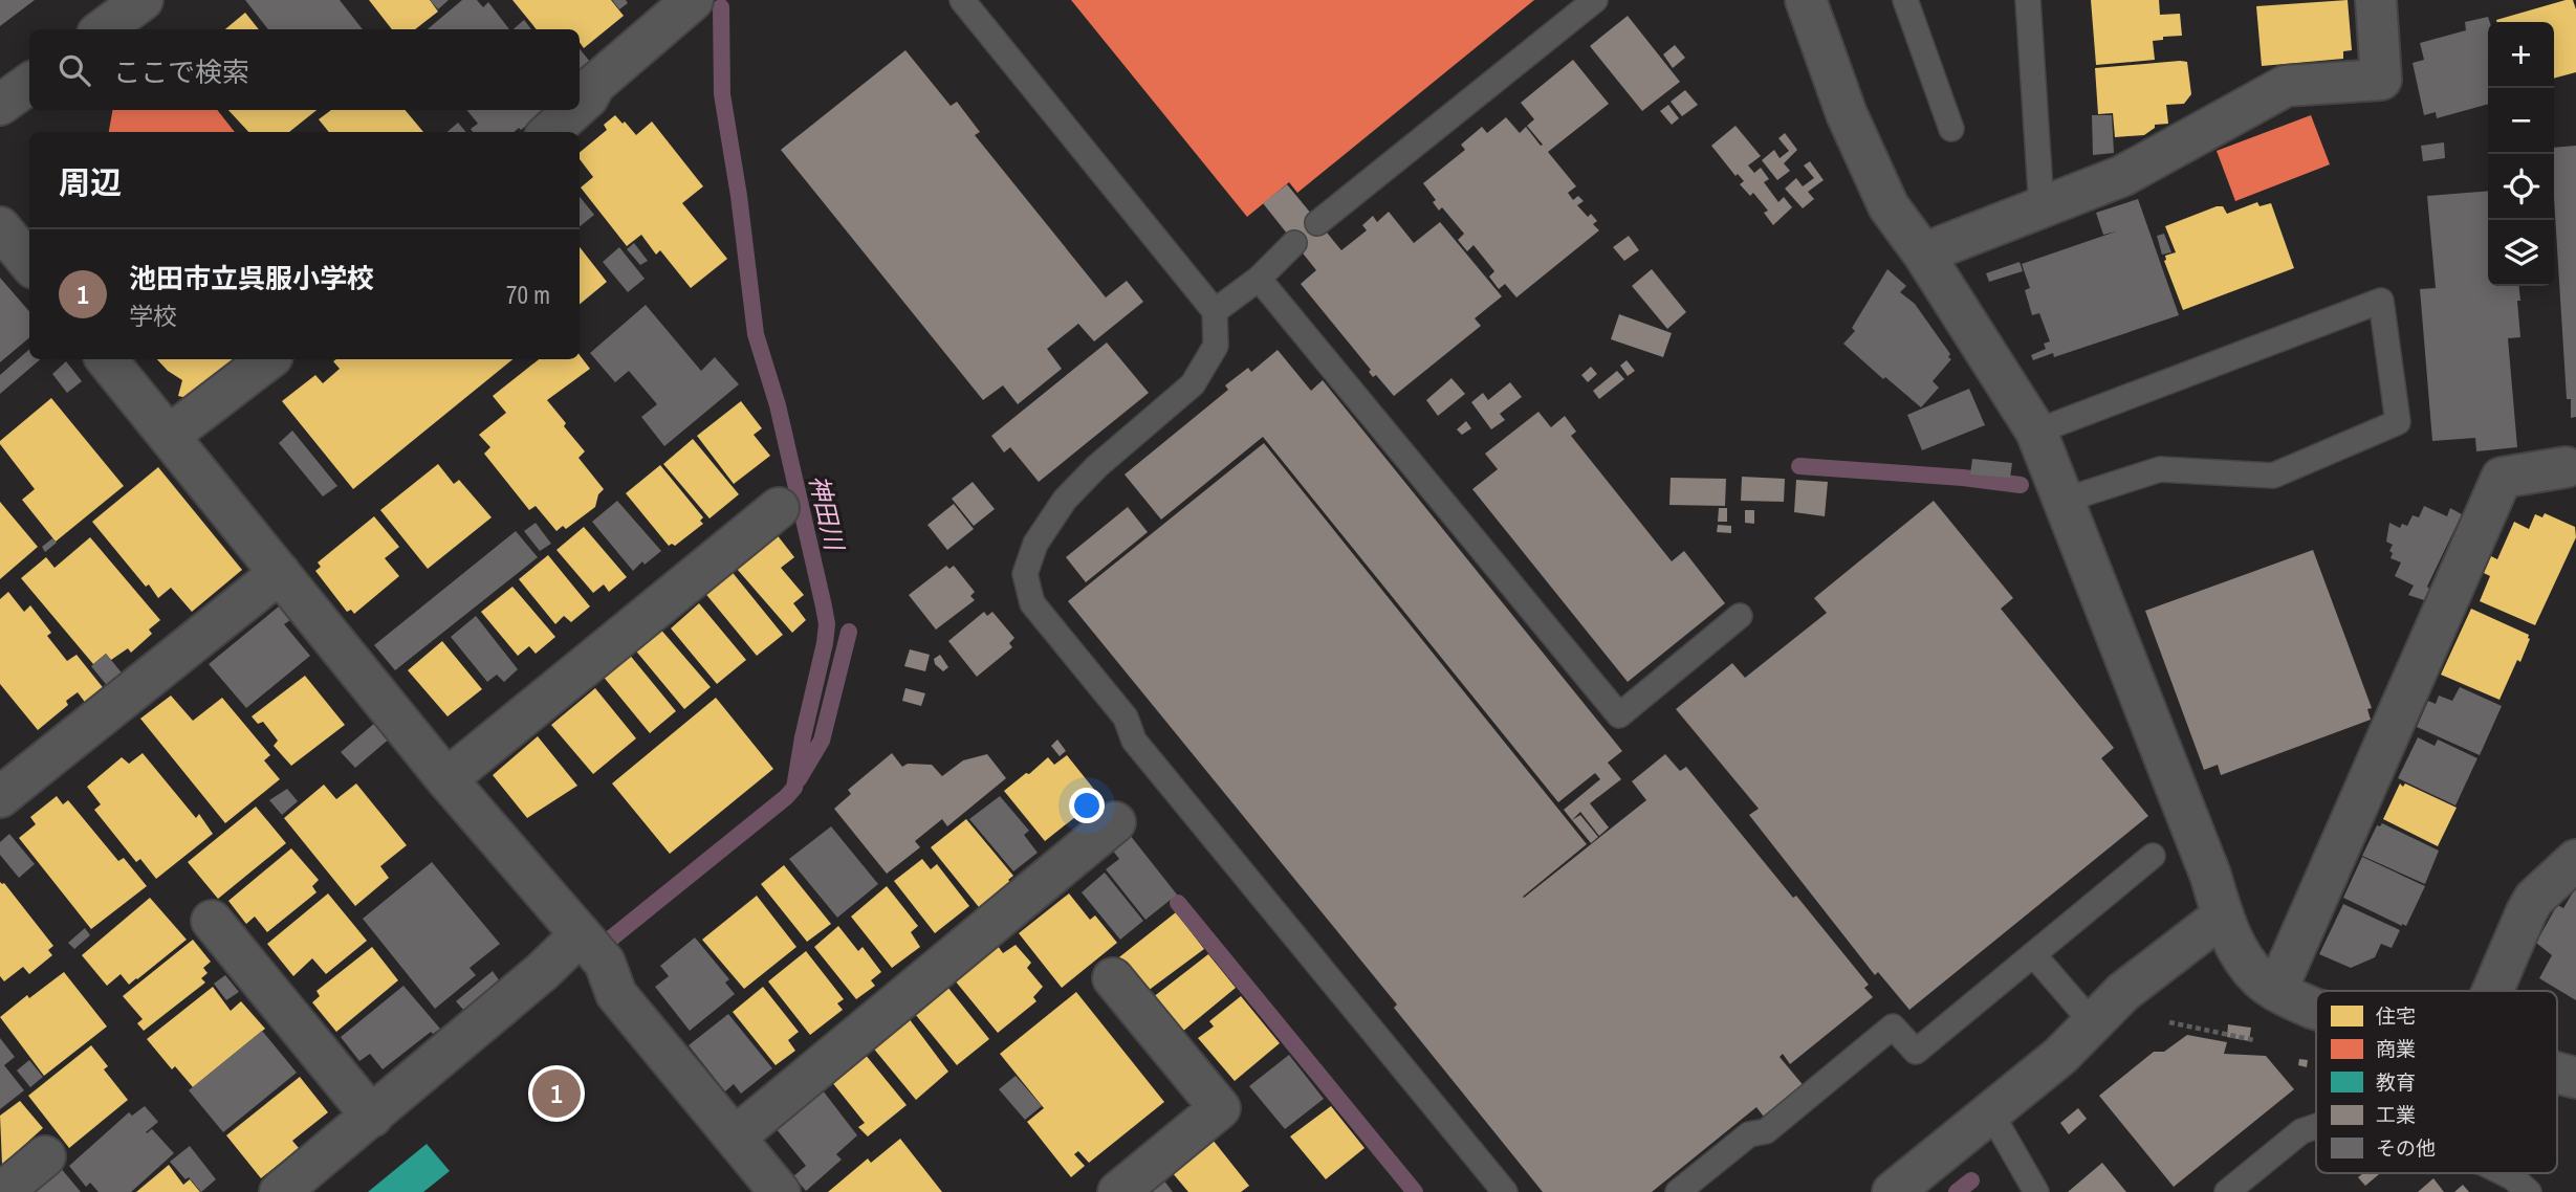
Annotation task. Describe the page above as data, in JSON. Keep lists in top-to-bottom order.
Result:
{
  "water": ["神田川"],
  "legend": [
    "住宅",
    "商業",
    "教育",
    "工業",
    "その他"
  ],
  "page": {
    "map_buttons": ["+", "−"],
    "search": "ここで検索",
    "heading": "周辺",
    "list": [
      {
        "mark": "1",
        "name": "池田市立呉服小学校",
        "note": "学校",
        "value": "70 m"
      }
    ],
    "pins": "1"
  }
}
